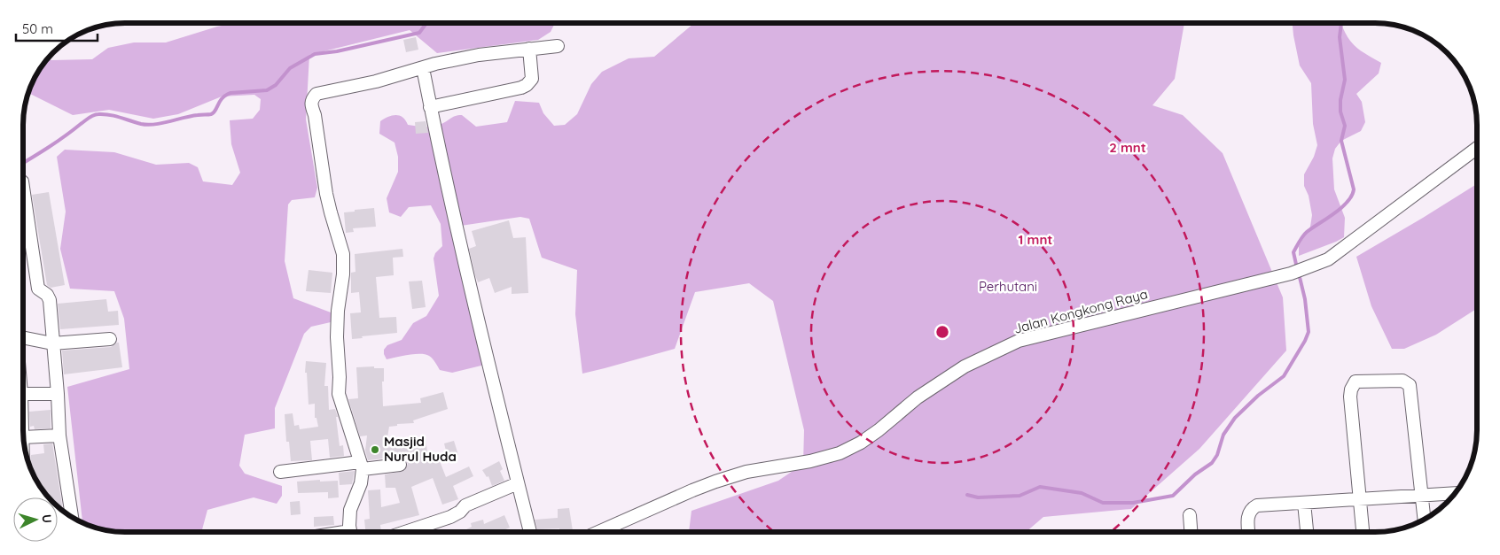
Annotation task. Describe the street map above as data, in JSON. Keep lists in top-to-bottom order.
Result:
{
  "streets": {
    "street": ["Jalan Kongkong Raya"]
  },
  "parks": ["Perhutani"],
  "places": ["Masjid Nurul Huda"],
  "scale_bar": "50 m",
  "north": "right",
  "rings": ["2 mnt", "1 mnt"]
}
